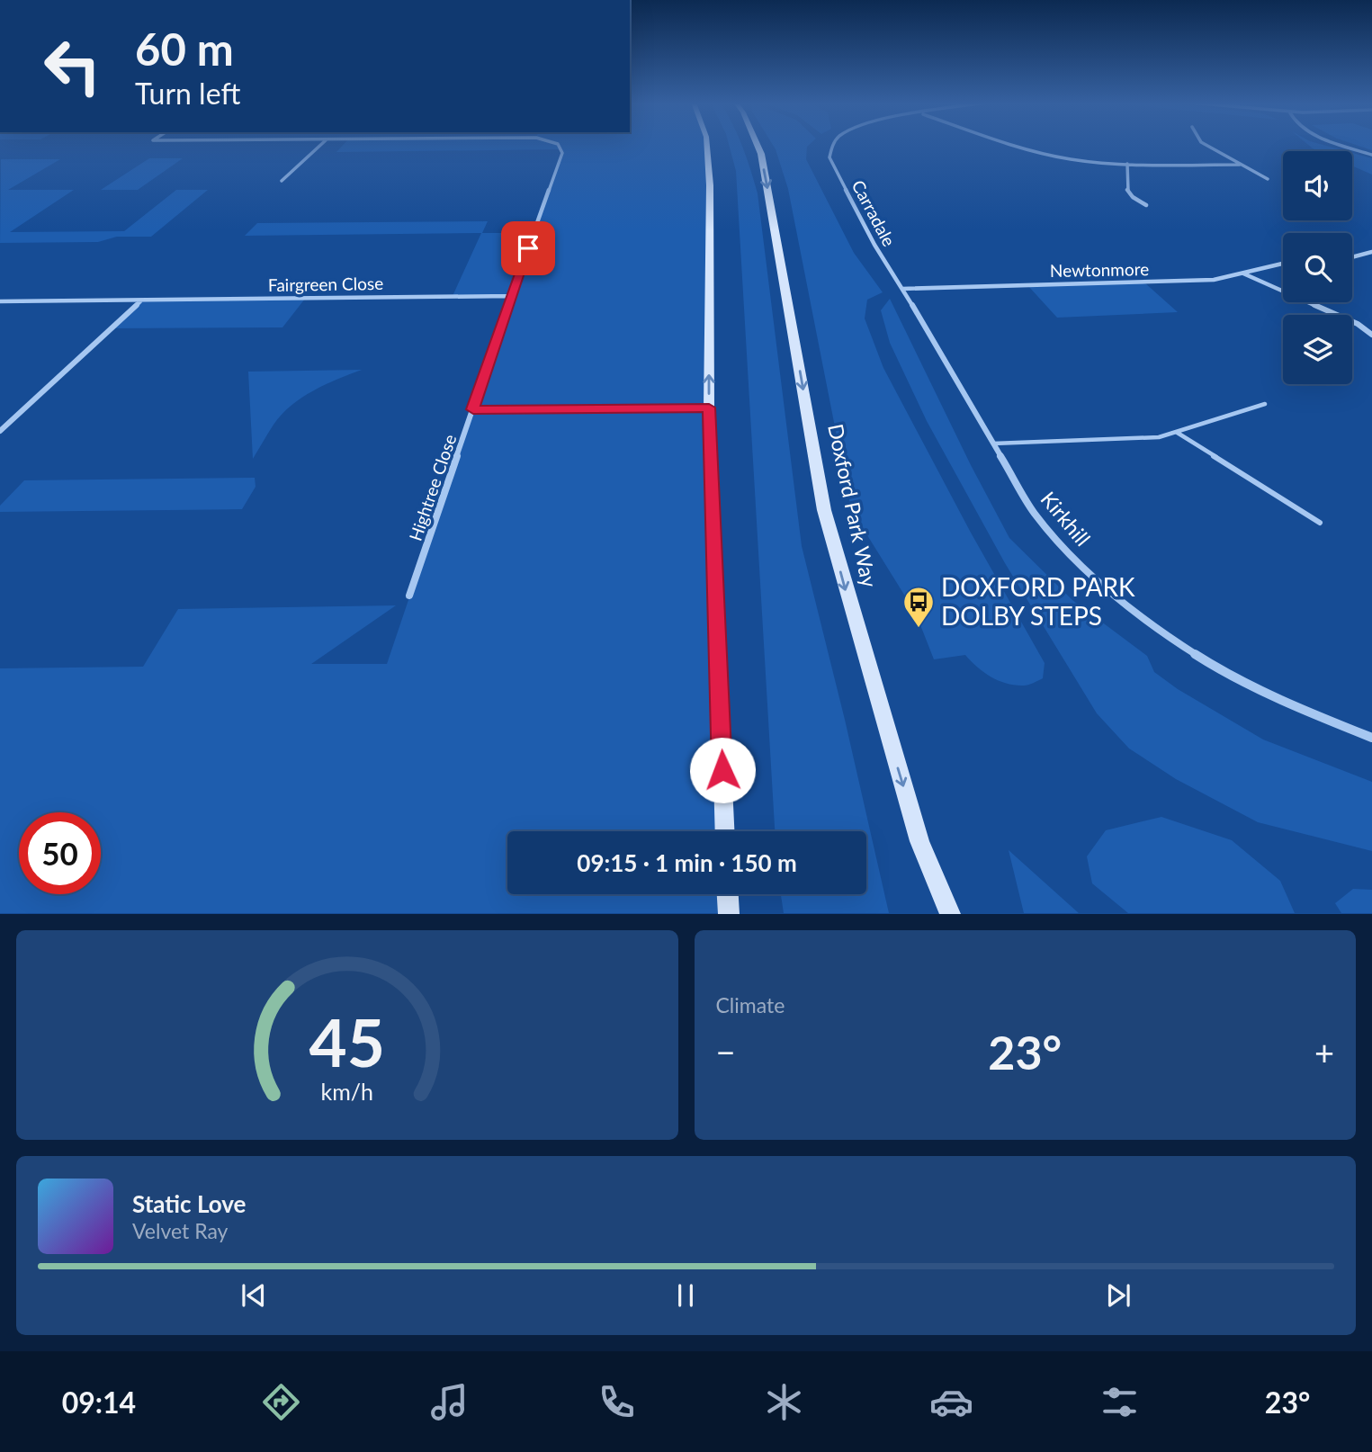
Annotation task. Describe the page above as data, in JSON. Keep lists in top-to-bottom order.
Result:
{
  "streets": {
    "main road": ["Doxford Park Way"],
    "street": [
      "Carradale",
      "Newtonmore",
      "Fairgreen Close",
      "Hightree Close",
      "Kirkhill"
    ]
  },
  "crossings": [
    ["Carradale", "Kirkhill"],
    ["Newtonmore", "Kirkhill"],
    ["Fairgreen Close", "Hightree Close"]
  ],
  "places": {
    "bus stop": ["DOXFORD PARK DOLBY STEPS"]
  },
  "page": {
    "turn": ["60 m", "Turn left"],
    "limit": "50",
    "trip": "09:15 · 1 min · 150 m",
    "tile": "Climate",
    "heat": ["−", "23°", "+"],
    "song": ["Static Love", "Velvet Ray"],
    "tabs": ["09:14", "23°"],
    "gauge": ["45", "km/h"]
  }
}
